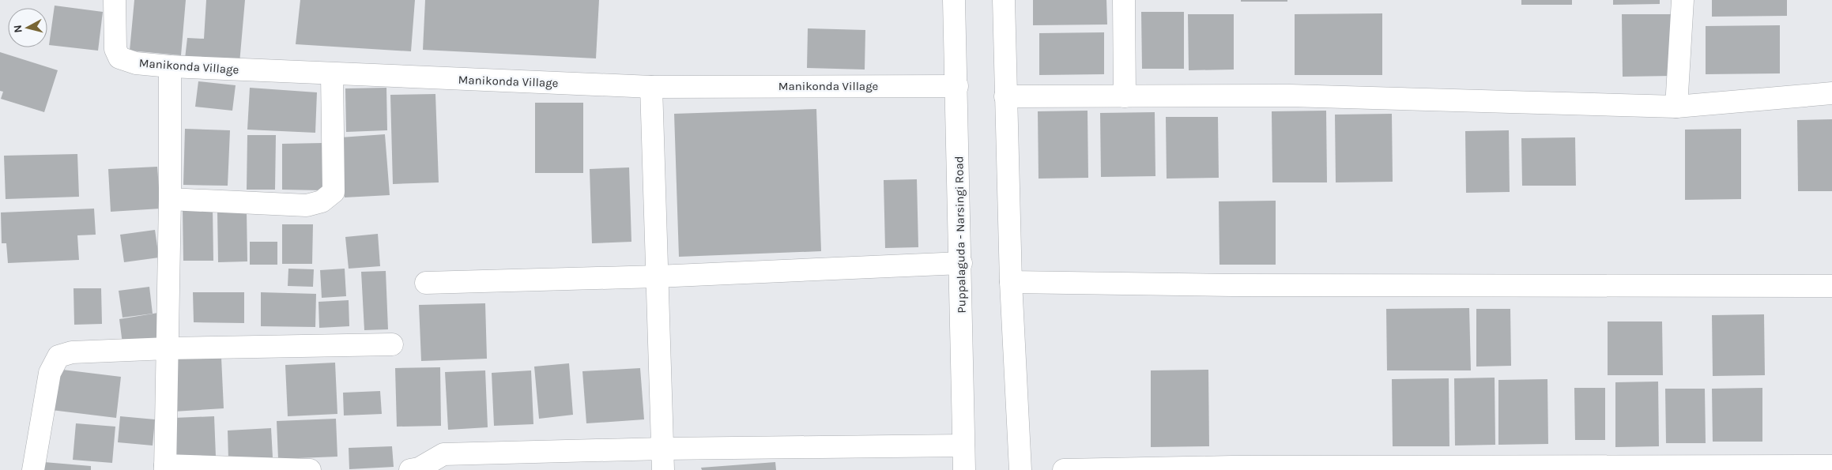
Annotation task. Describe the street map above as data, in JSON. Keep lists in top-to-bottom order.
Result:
{
  "streets": {
    "street": ["Manikonda Village", "Puppalaguda - Narsingi Road"]
  },
  "crossings": [
    ["Manikonda Village", "Puppalaguda - Narsingi Road"]
  ],
  "north": "left"
}
